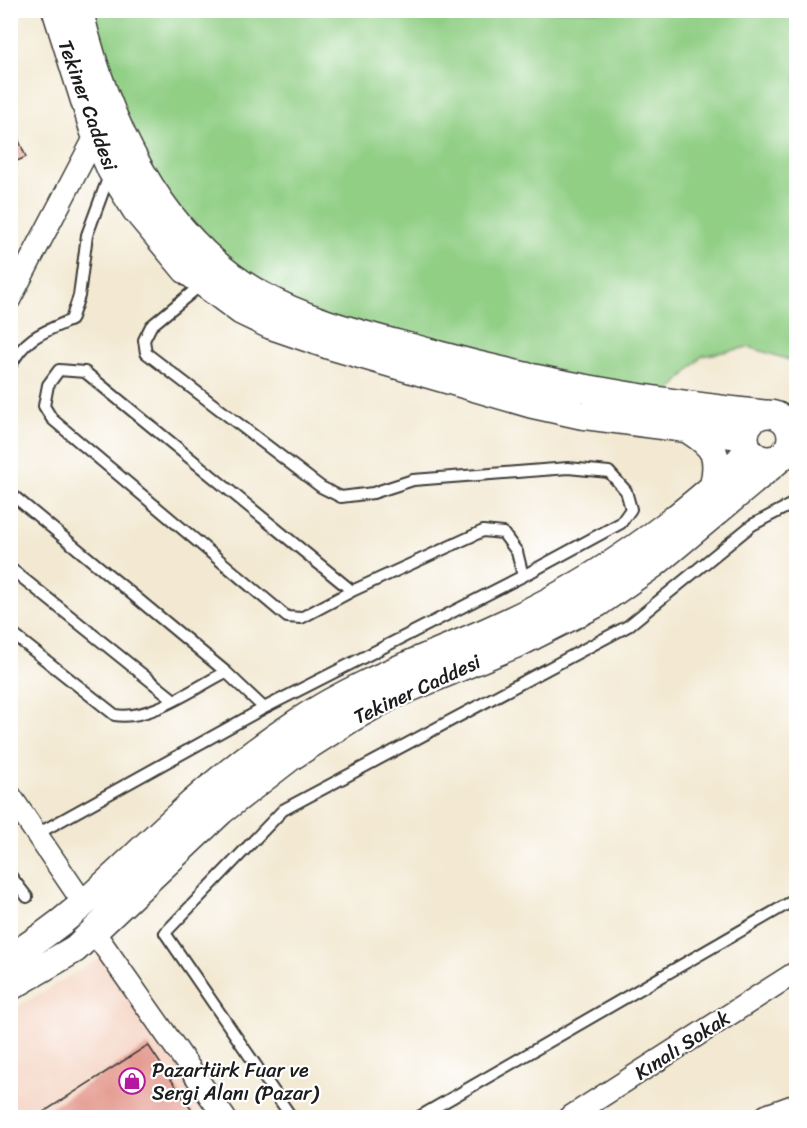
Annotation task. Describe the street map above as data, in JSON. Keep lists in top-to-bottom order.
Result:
{
  "streets": {
    "street": ["Tekiner Caddesi", "Kınalı Sokak"]
  },
  "places": {
    "shop": ["Pazartürk Fuar ve Sergi Alanı (Pazar)"]
  }
}
